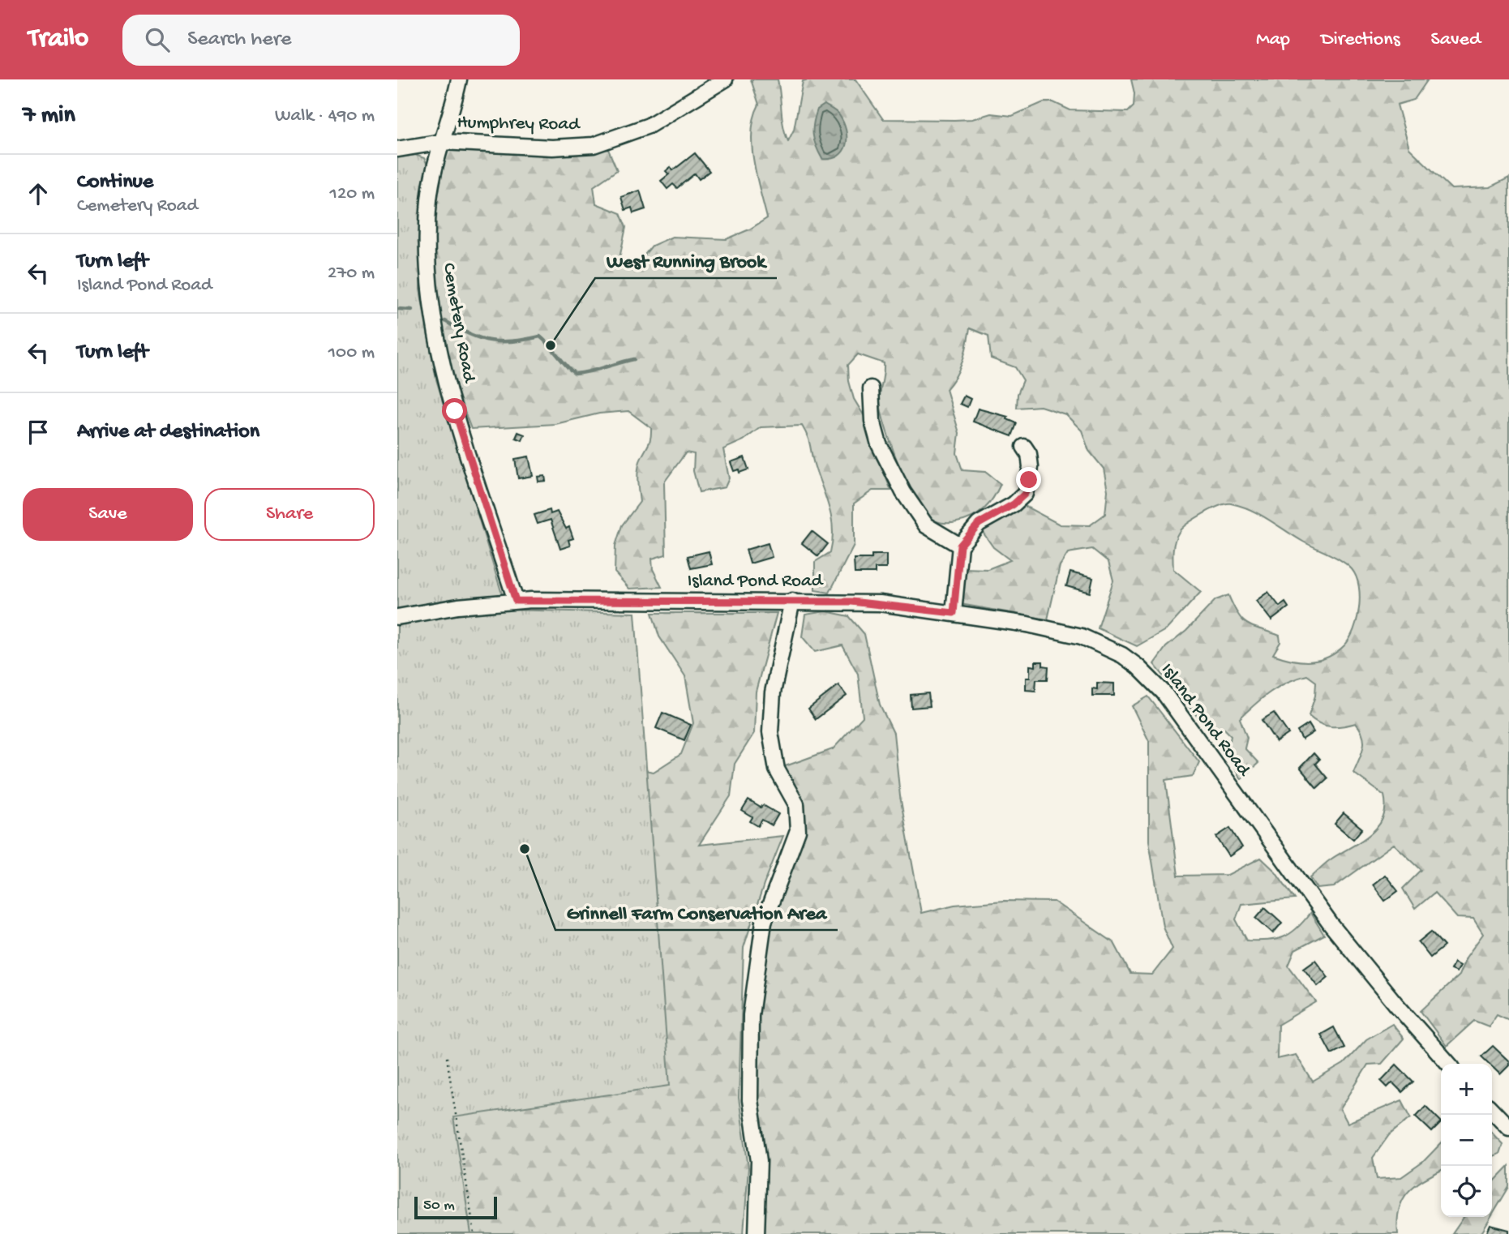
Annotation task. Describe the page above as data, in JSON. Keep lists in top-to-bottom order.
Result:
{
  "streets": {
    "street": ["Humphrey Road", "Cemetery Road", "Island Pond Road"]
  },
  "crossings": [
    ["Humphrey Road", "Cemetery Road"],
    ["Cemetery Road", "Island Pond Road"]
  ],
  "places": ["West Running Brook", "Grinnell Farm Conservation Area"],
  "scale_bar": "50 m",
  "page": {
    "header": "Trailo",
    "search": "Search here",
    "nav": ["Map", "Directions", "Saved"],
    "heading": ["7 min", "Walk · 490 m"],
    "list": [
      ["Continue", "Cemetery Road", "120 m"],
      ["Turn left", "Island Pond Road", "270 m"],
      ["Turn left", "100 m"],
      "Arrive at destination"
    ],
    "buttons": ["Save", "Share"],
    "map_buttons": ["+", "−"],
    "scale": "50 m"
  }
}
